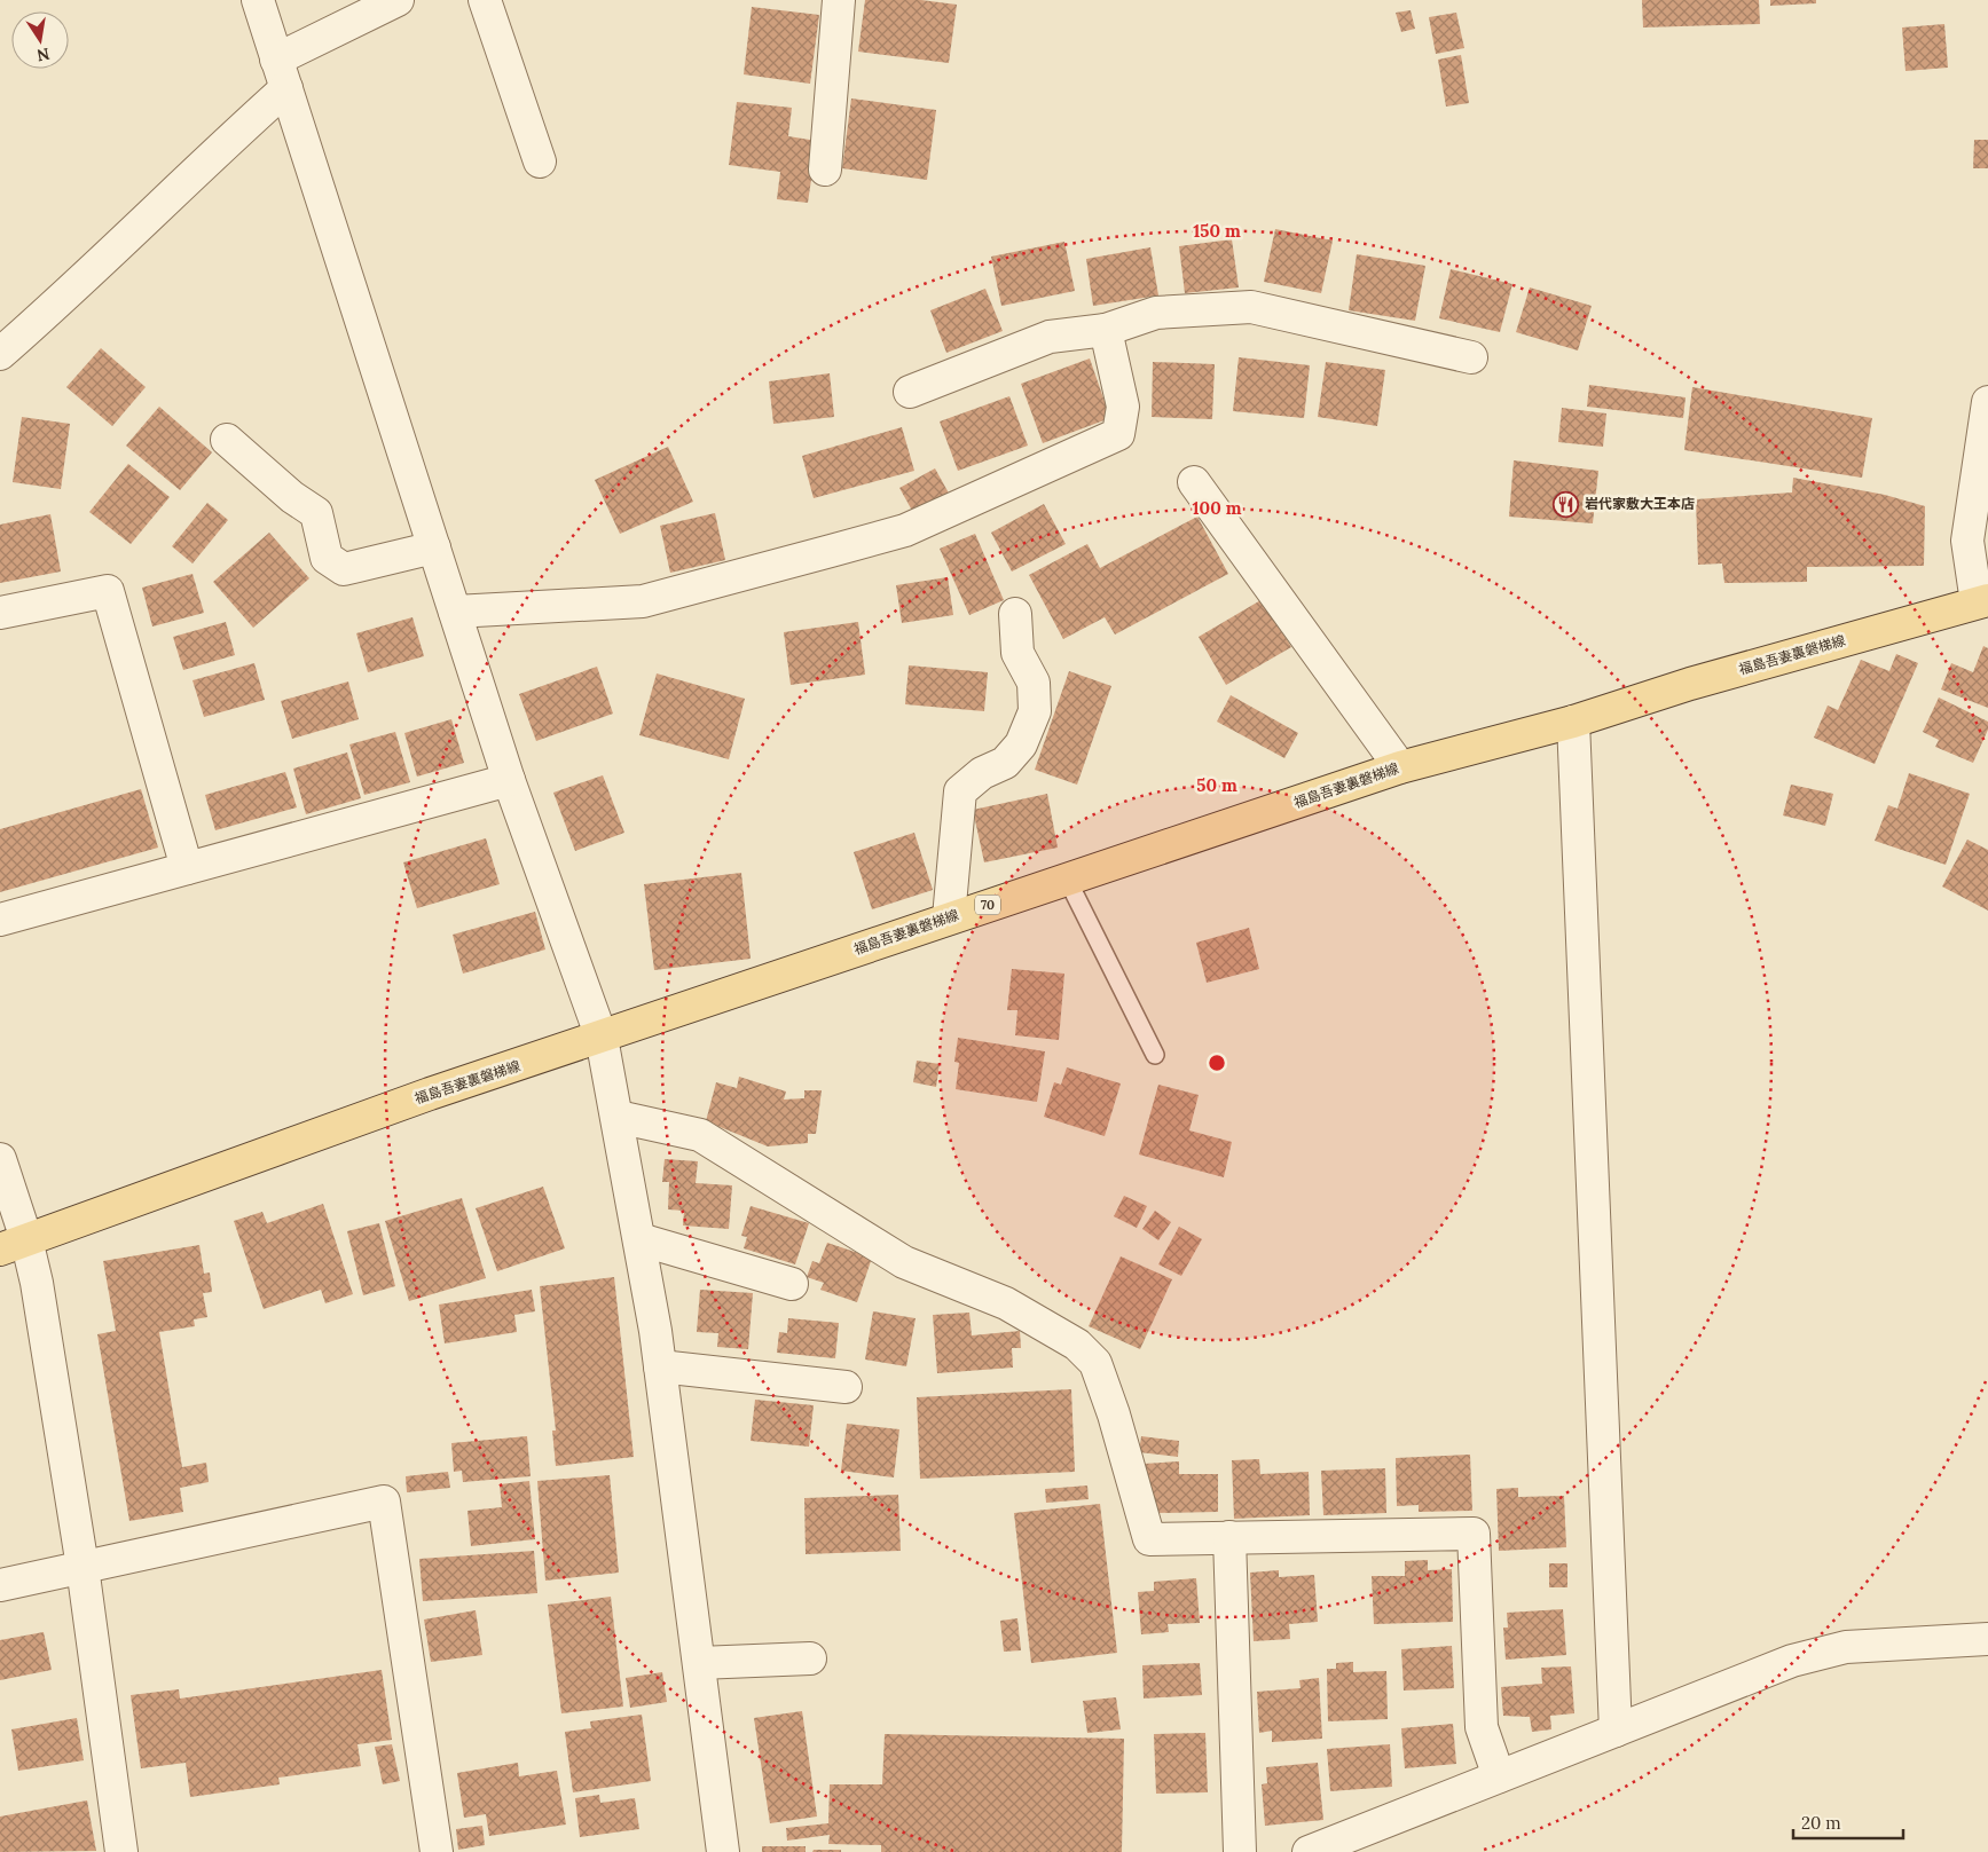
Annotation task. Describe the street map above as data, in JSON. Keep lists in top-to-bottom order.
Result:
{
  "streets": {
    "main road": ["福島吾妻裏磐梯線", "70"]
  },
  "places": {
    "restaurant": ["岩代家敷大王本店"]
  },
  "scale_bar": "20 m",
  "north": "bottom",
  "rings": ["150 m", "100 m", "50 m"]
}
